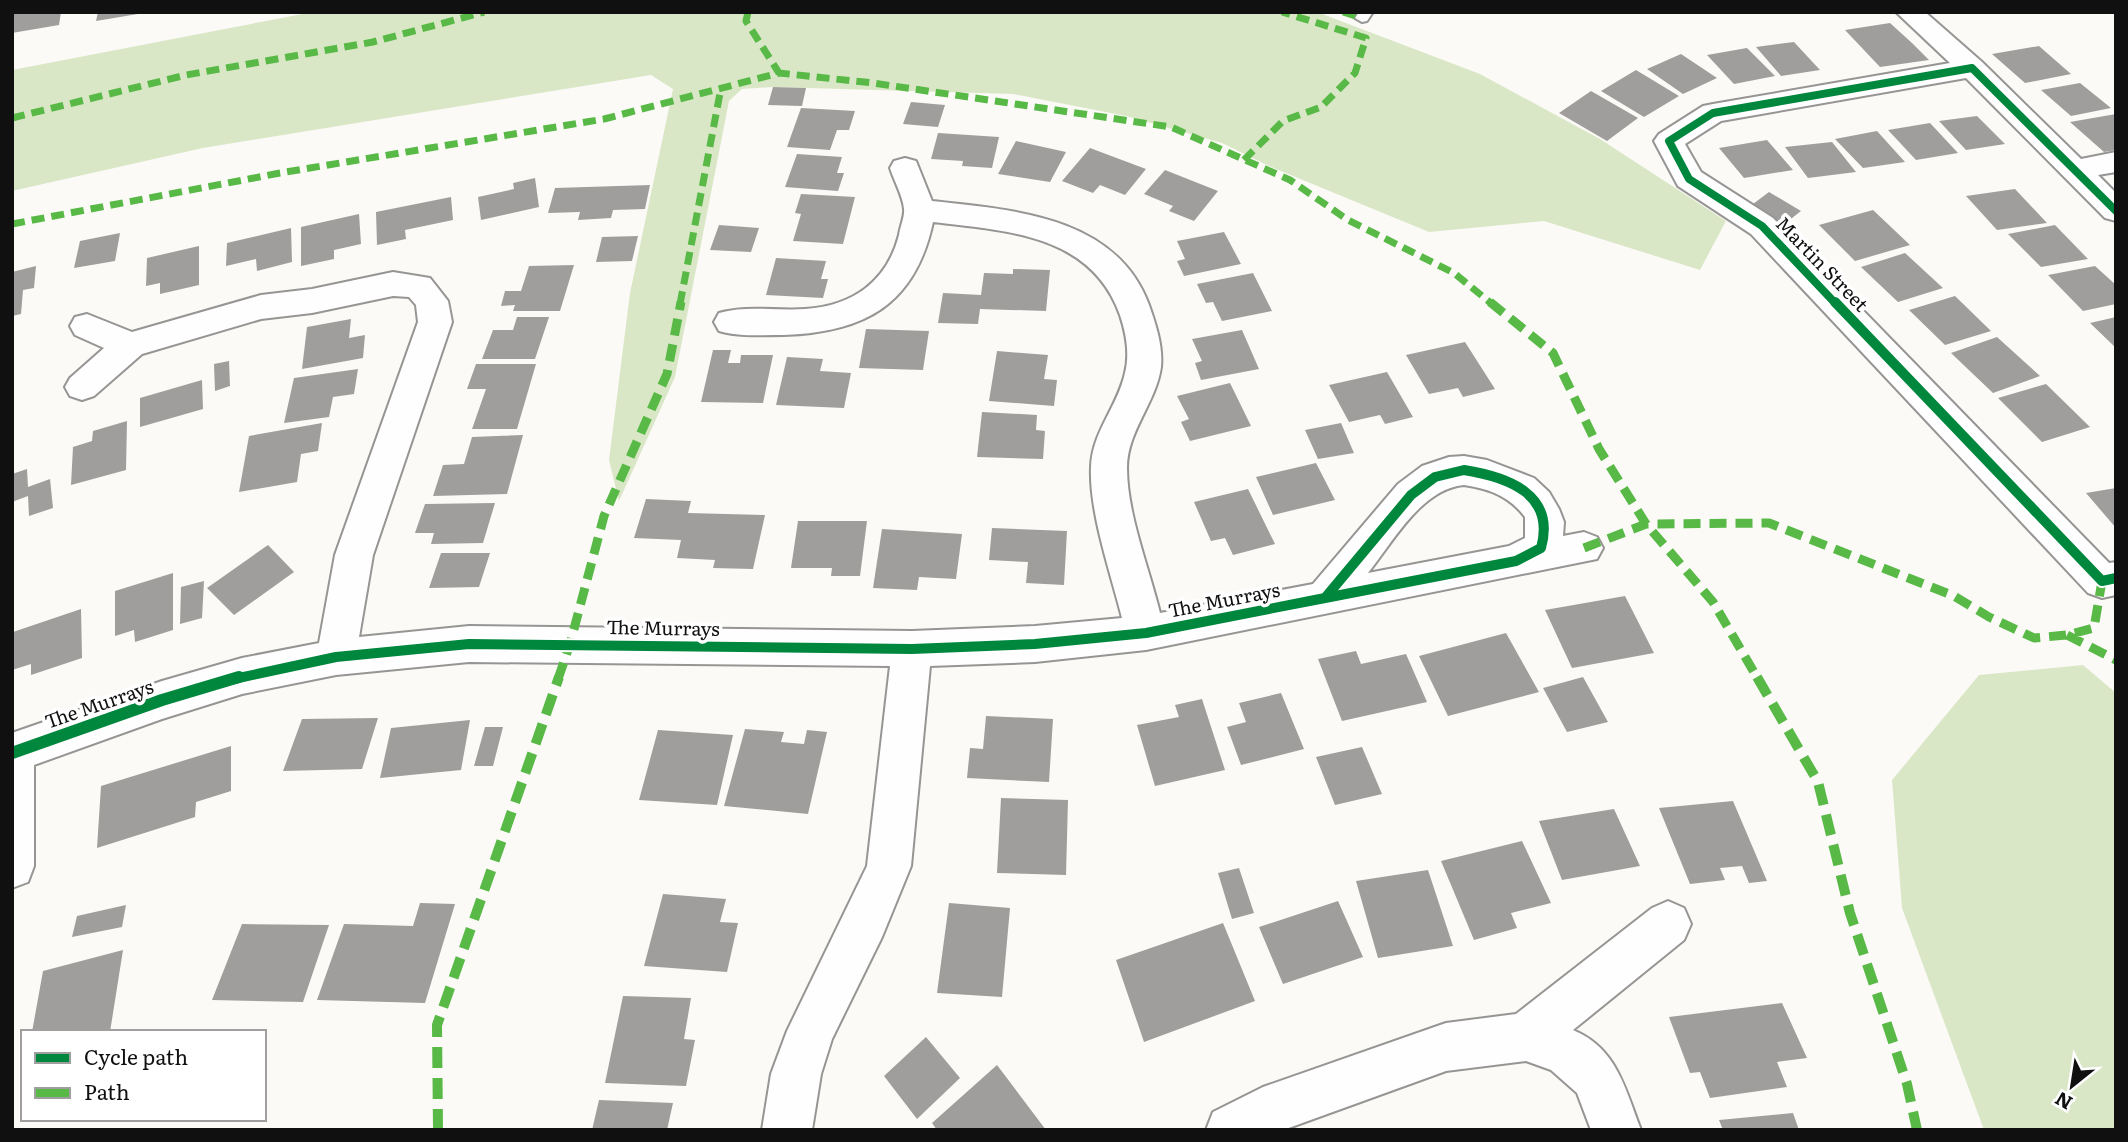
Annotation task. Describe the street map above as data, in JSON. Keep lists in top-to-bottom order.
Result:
{
  "streets": {
    "street": ["Martin Street", "The Murrays"]
  },
  "legend": ["Cycle path", "Path"],
  "north": "bottom left"
}
